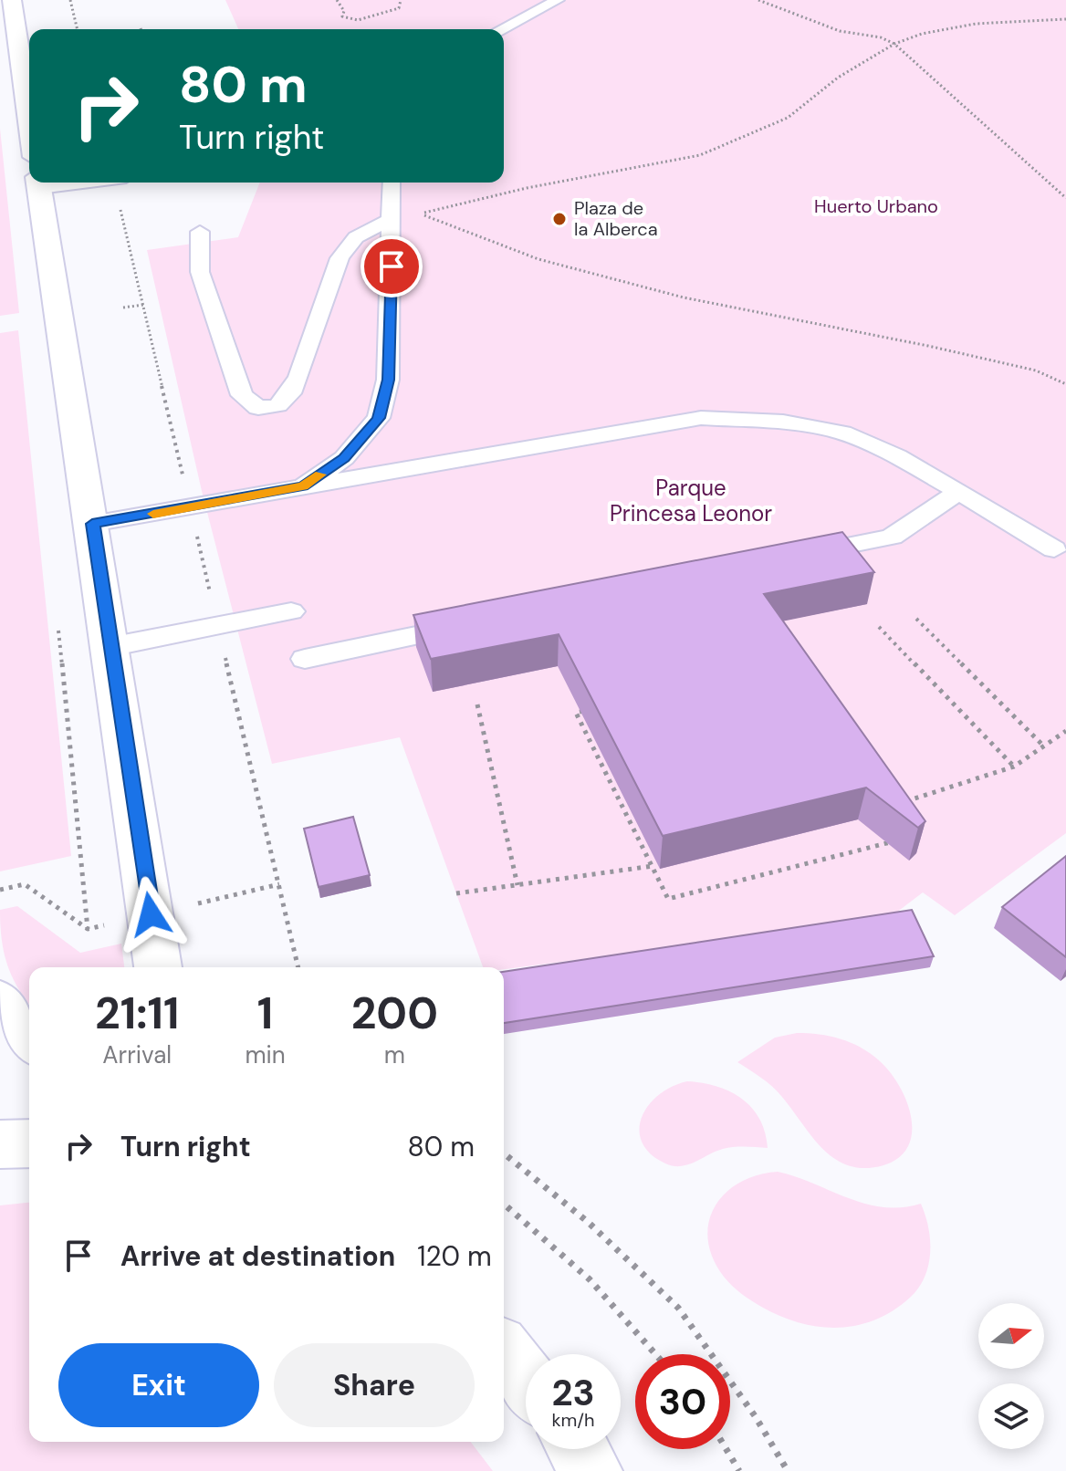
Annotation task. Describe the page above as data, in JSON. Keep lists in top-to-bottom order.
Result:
{
  "parks": ["Huerto Urbano", "Parque Princesa Leonor"],
  "places": ["Plaza de la Alberca"],
  "north": "right",
  "page": {
    "turn": ["80 m", "Turn right"],
    "eta": [
      "21:11",
      "Arrival",
      "1",
      "min",
      "200",
      "m"
    ],
    "list": [
      {
        "name": "Turn right",
        "value": "80 m"
      },
      {
        "name": "Arrive at destination",
        "value": "120 m"
      }
    ],
    "buttons": ["Exit", "Share"],
    "speed": "23 km/h",
    "limit": "30"
  }
}
